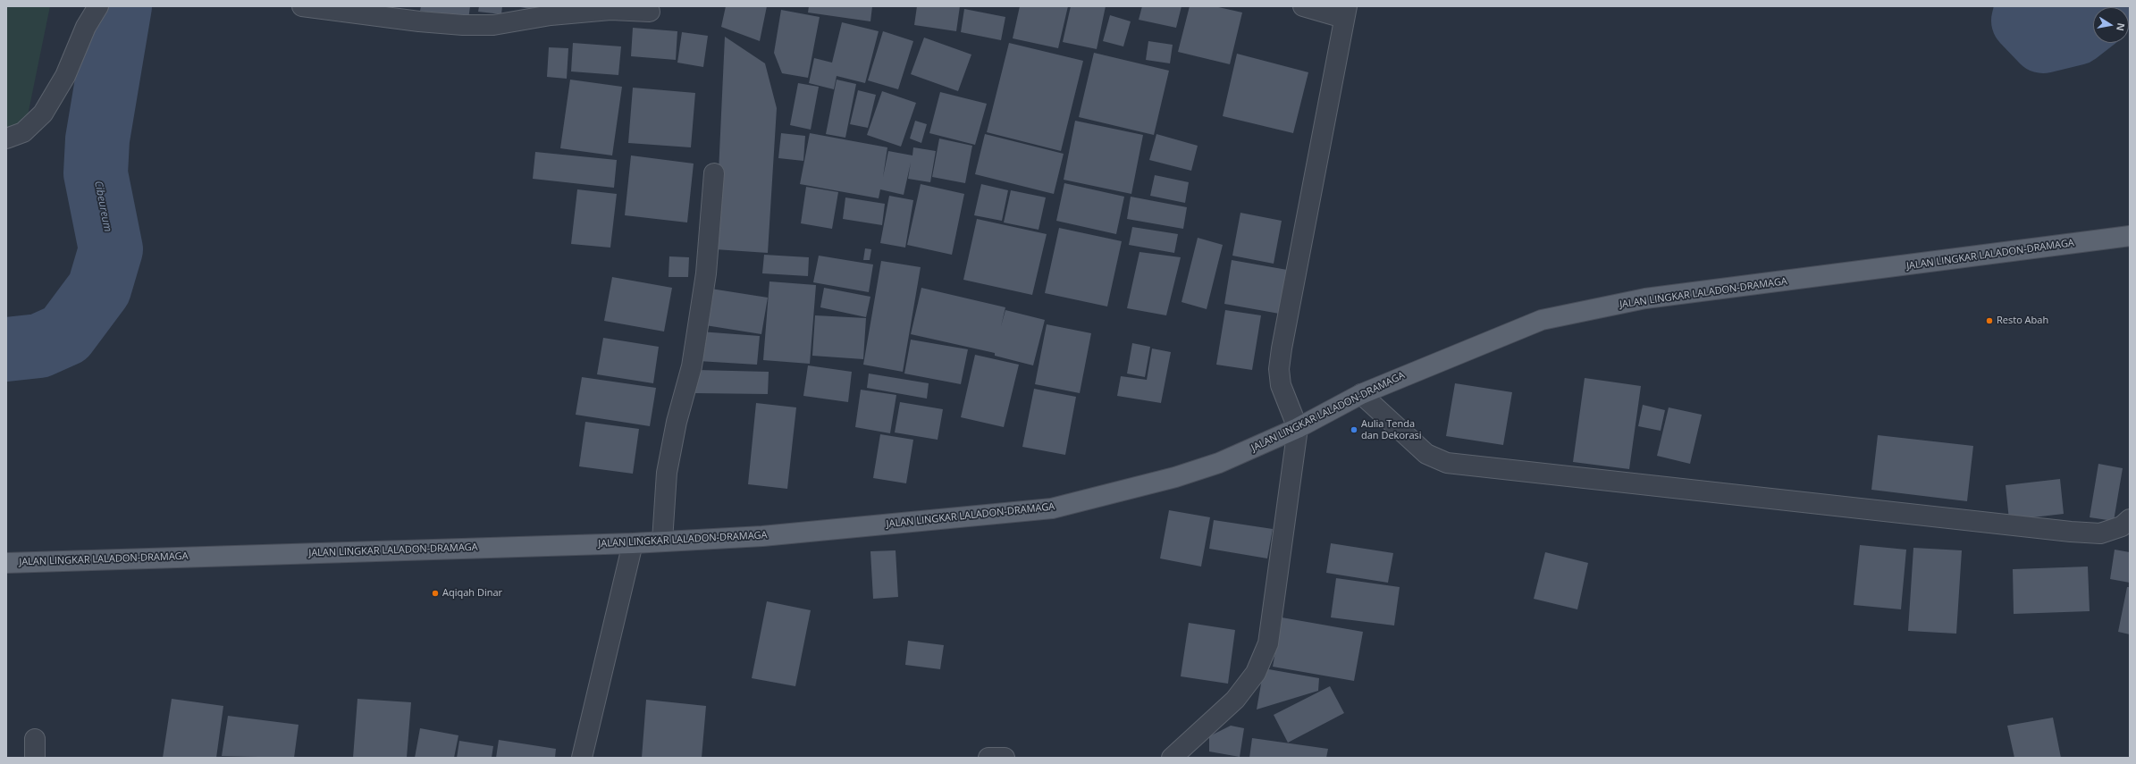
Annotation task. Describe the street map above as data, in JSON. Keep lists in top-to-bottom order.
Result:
{
  "streets": {
    "main road": ["JALAN LINGKAR LALADON-DRAMAGA"]
  },
  "water": ["Cibeureum"],
  "places": ["Resto Abah", "Aulia Tenda dan Dekorasi", "Aqiqah Dinar"],
  "north": "right"
}
